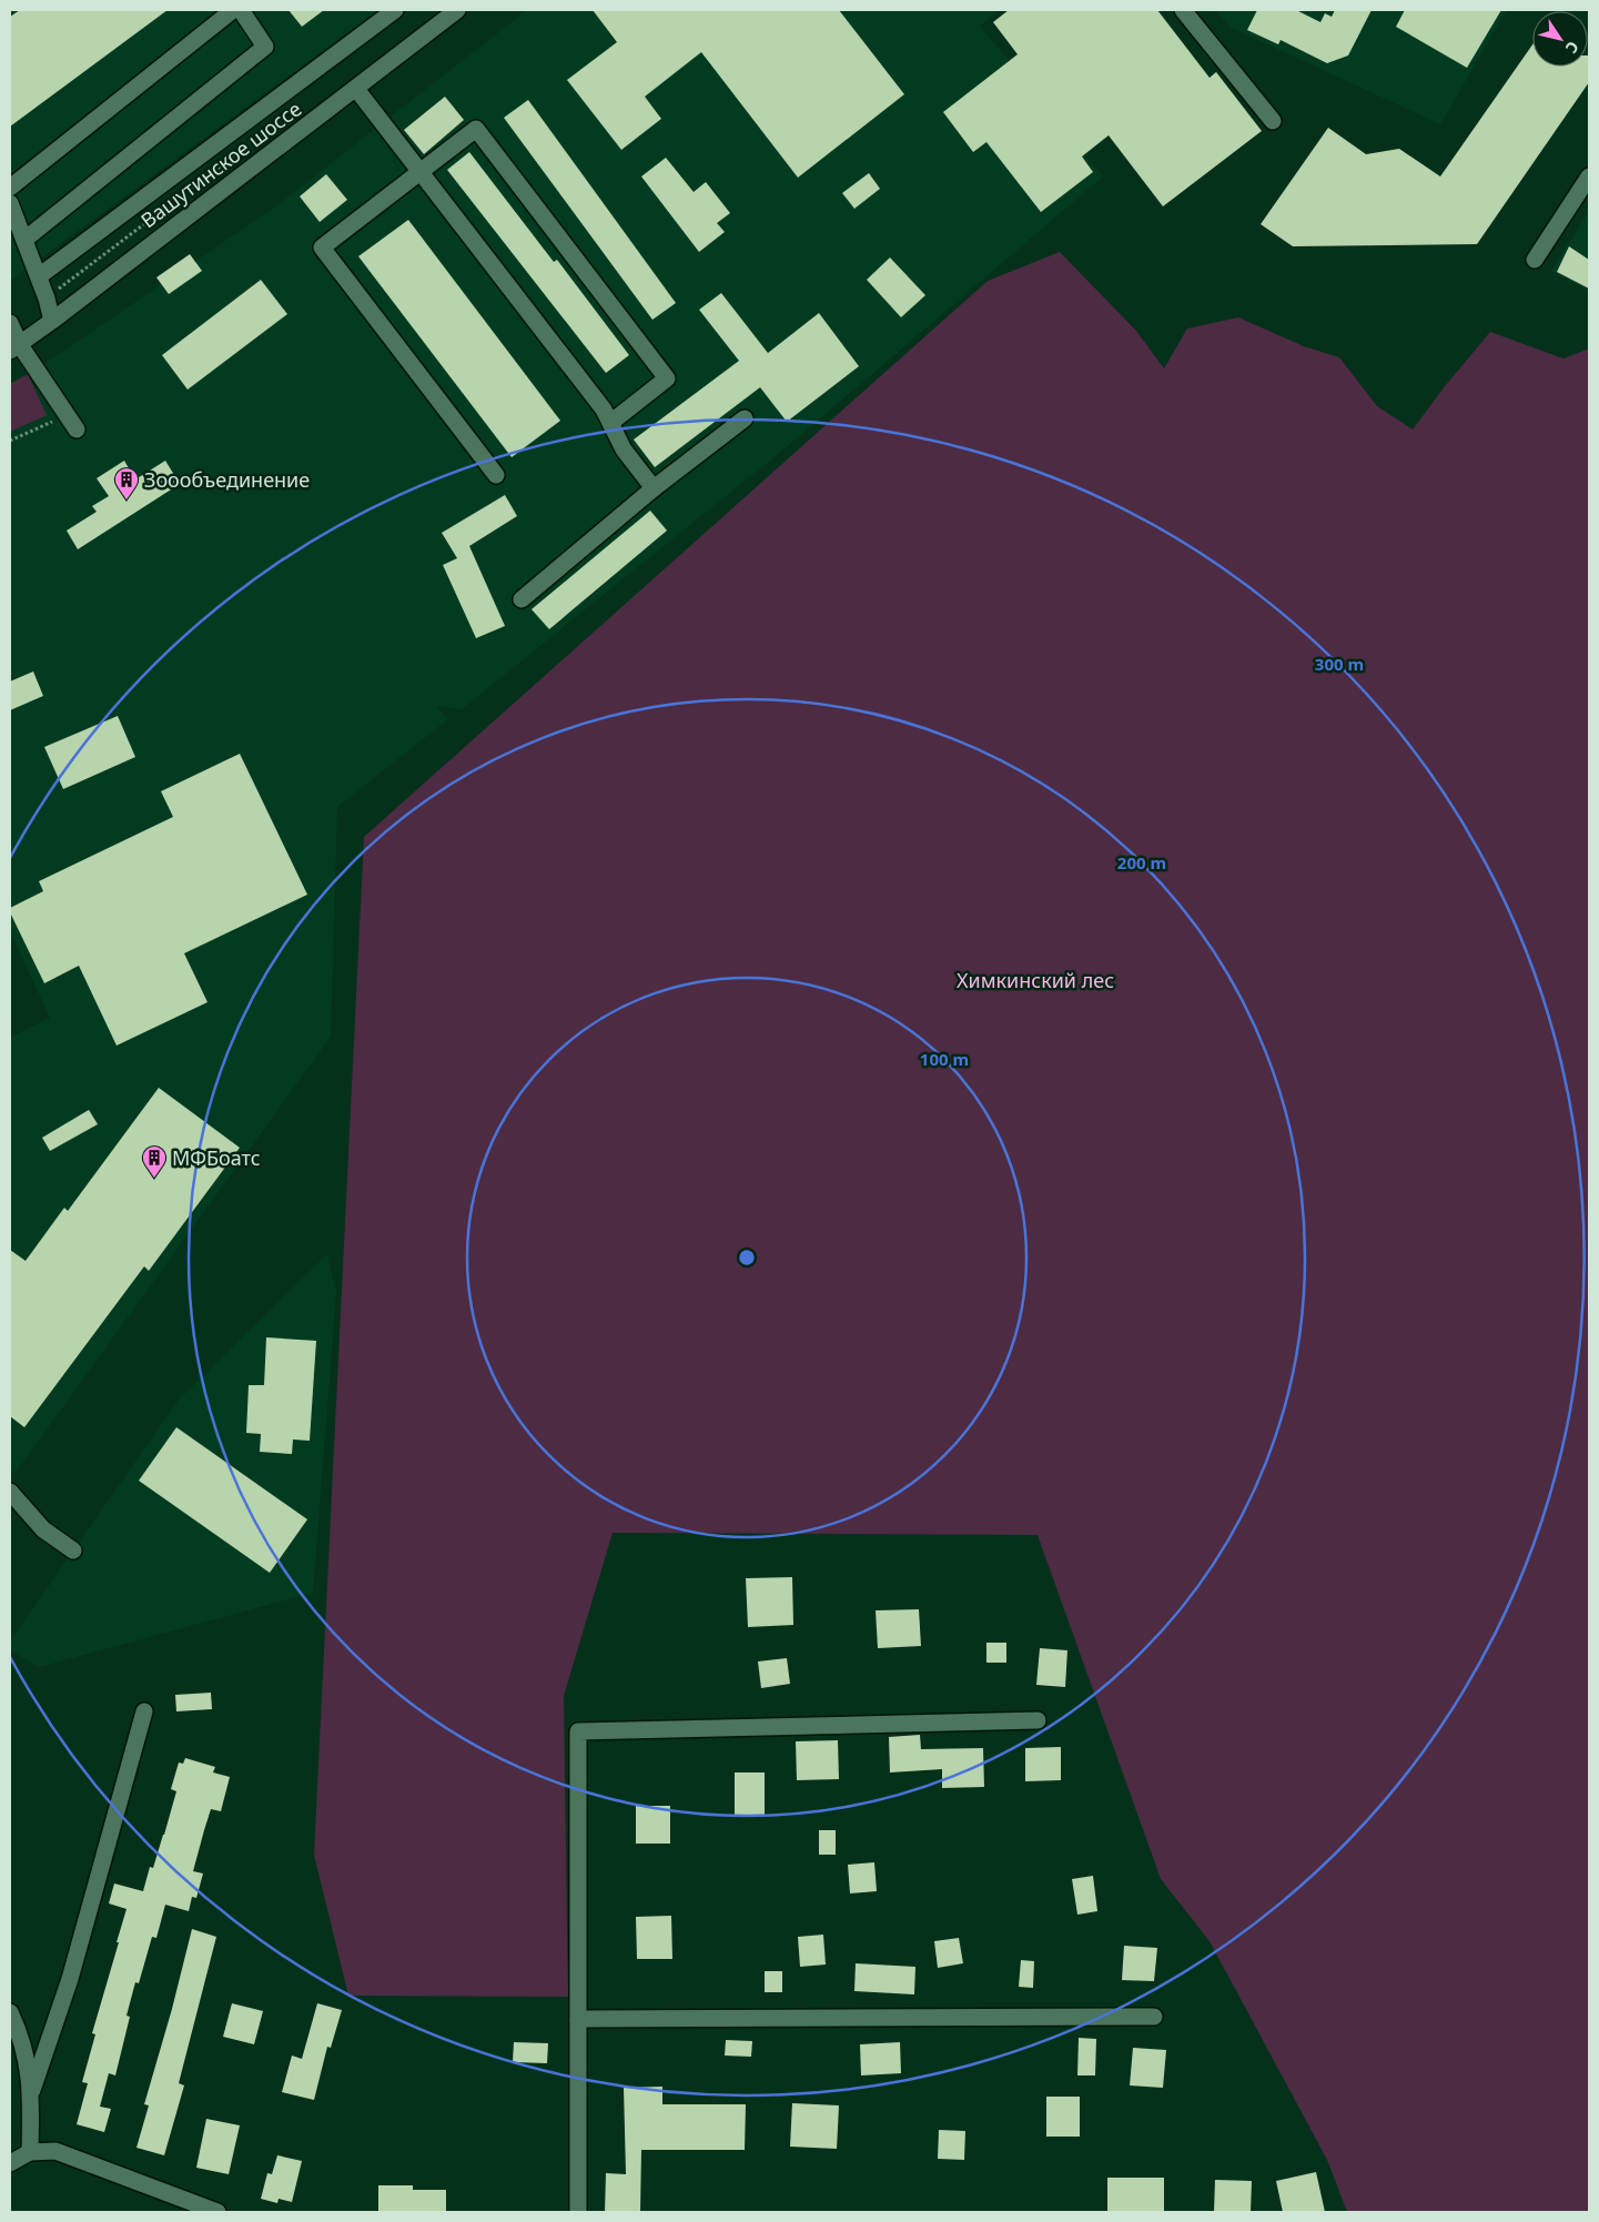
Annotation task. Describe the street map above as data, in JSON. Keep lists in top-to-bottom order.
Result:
{
  "streets": {
    "street": ["Вашутинское шоссе"]
  },
  "parks": ["Химкинский лес"],
  "places": {
    "building": ["Зоообъединение", "МФБоатс"]
  },
  "north": "bottom right",
  "rings": ["300 m", "200 m", "100 m"]
}
